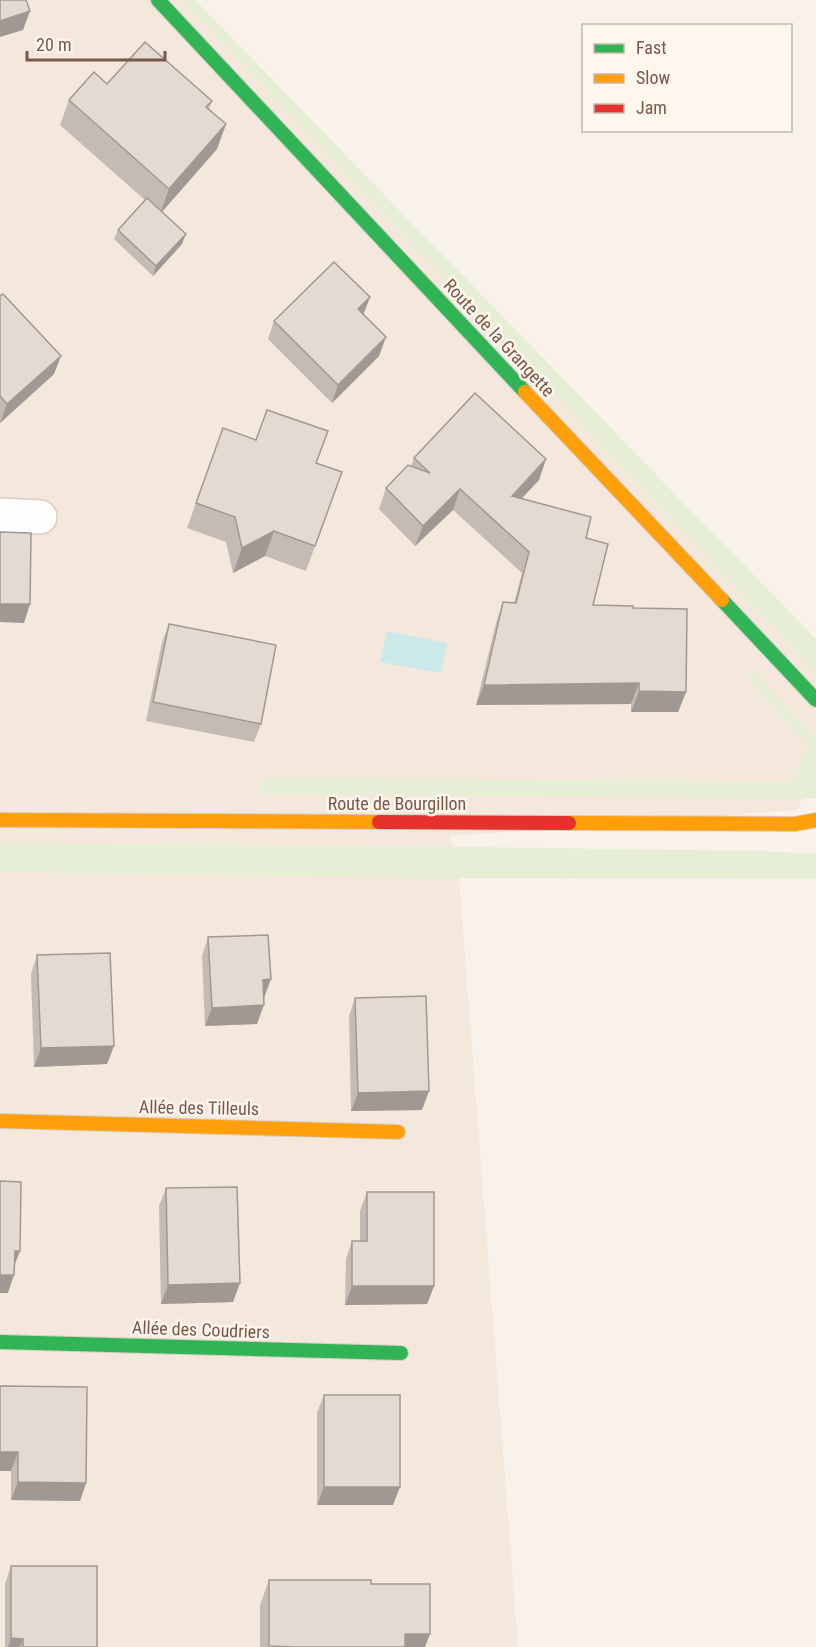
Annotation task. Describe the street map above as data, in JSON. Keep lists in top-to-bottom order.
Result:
{
  "streets": {
    "street": [
      "Route de la Grangette",
      "Route de Bourgillon",
      "Allée des Tilleuls",
      "Allée des Coudriers"
    ]
  },
  "legend": ["Fast", "Slow", "Jam"],
  "scale_bar": "20 m"
}
